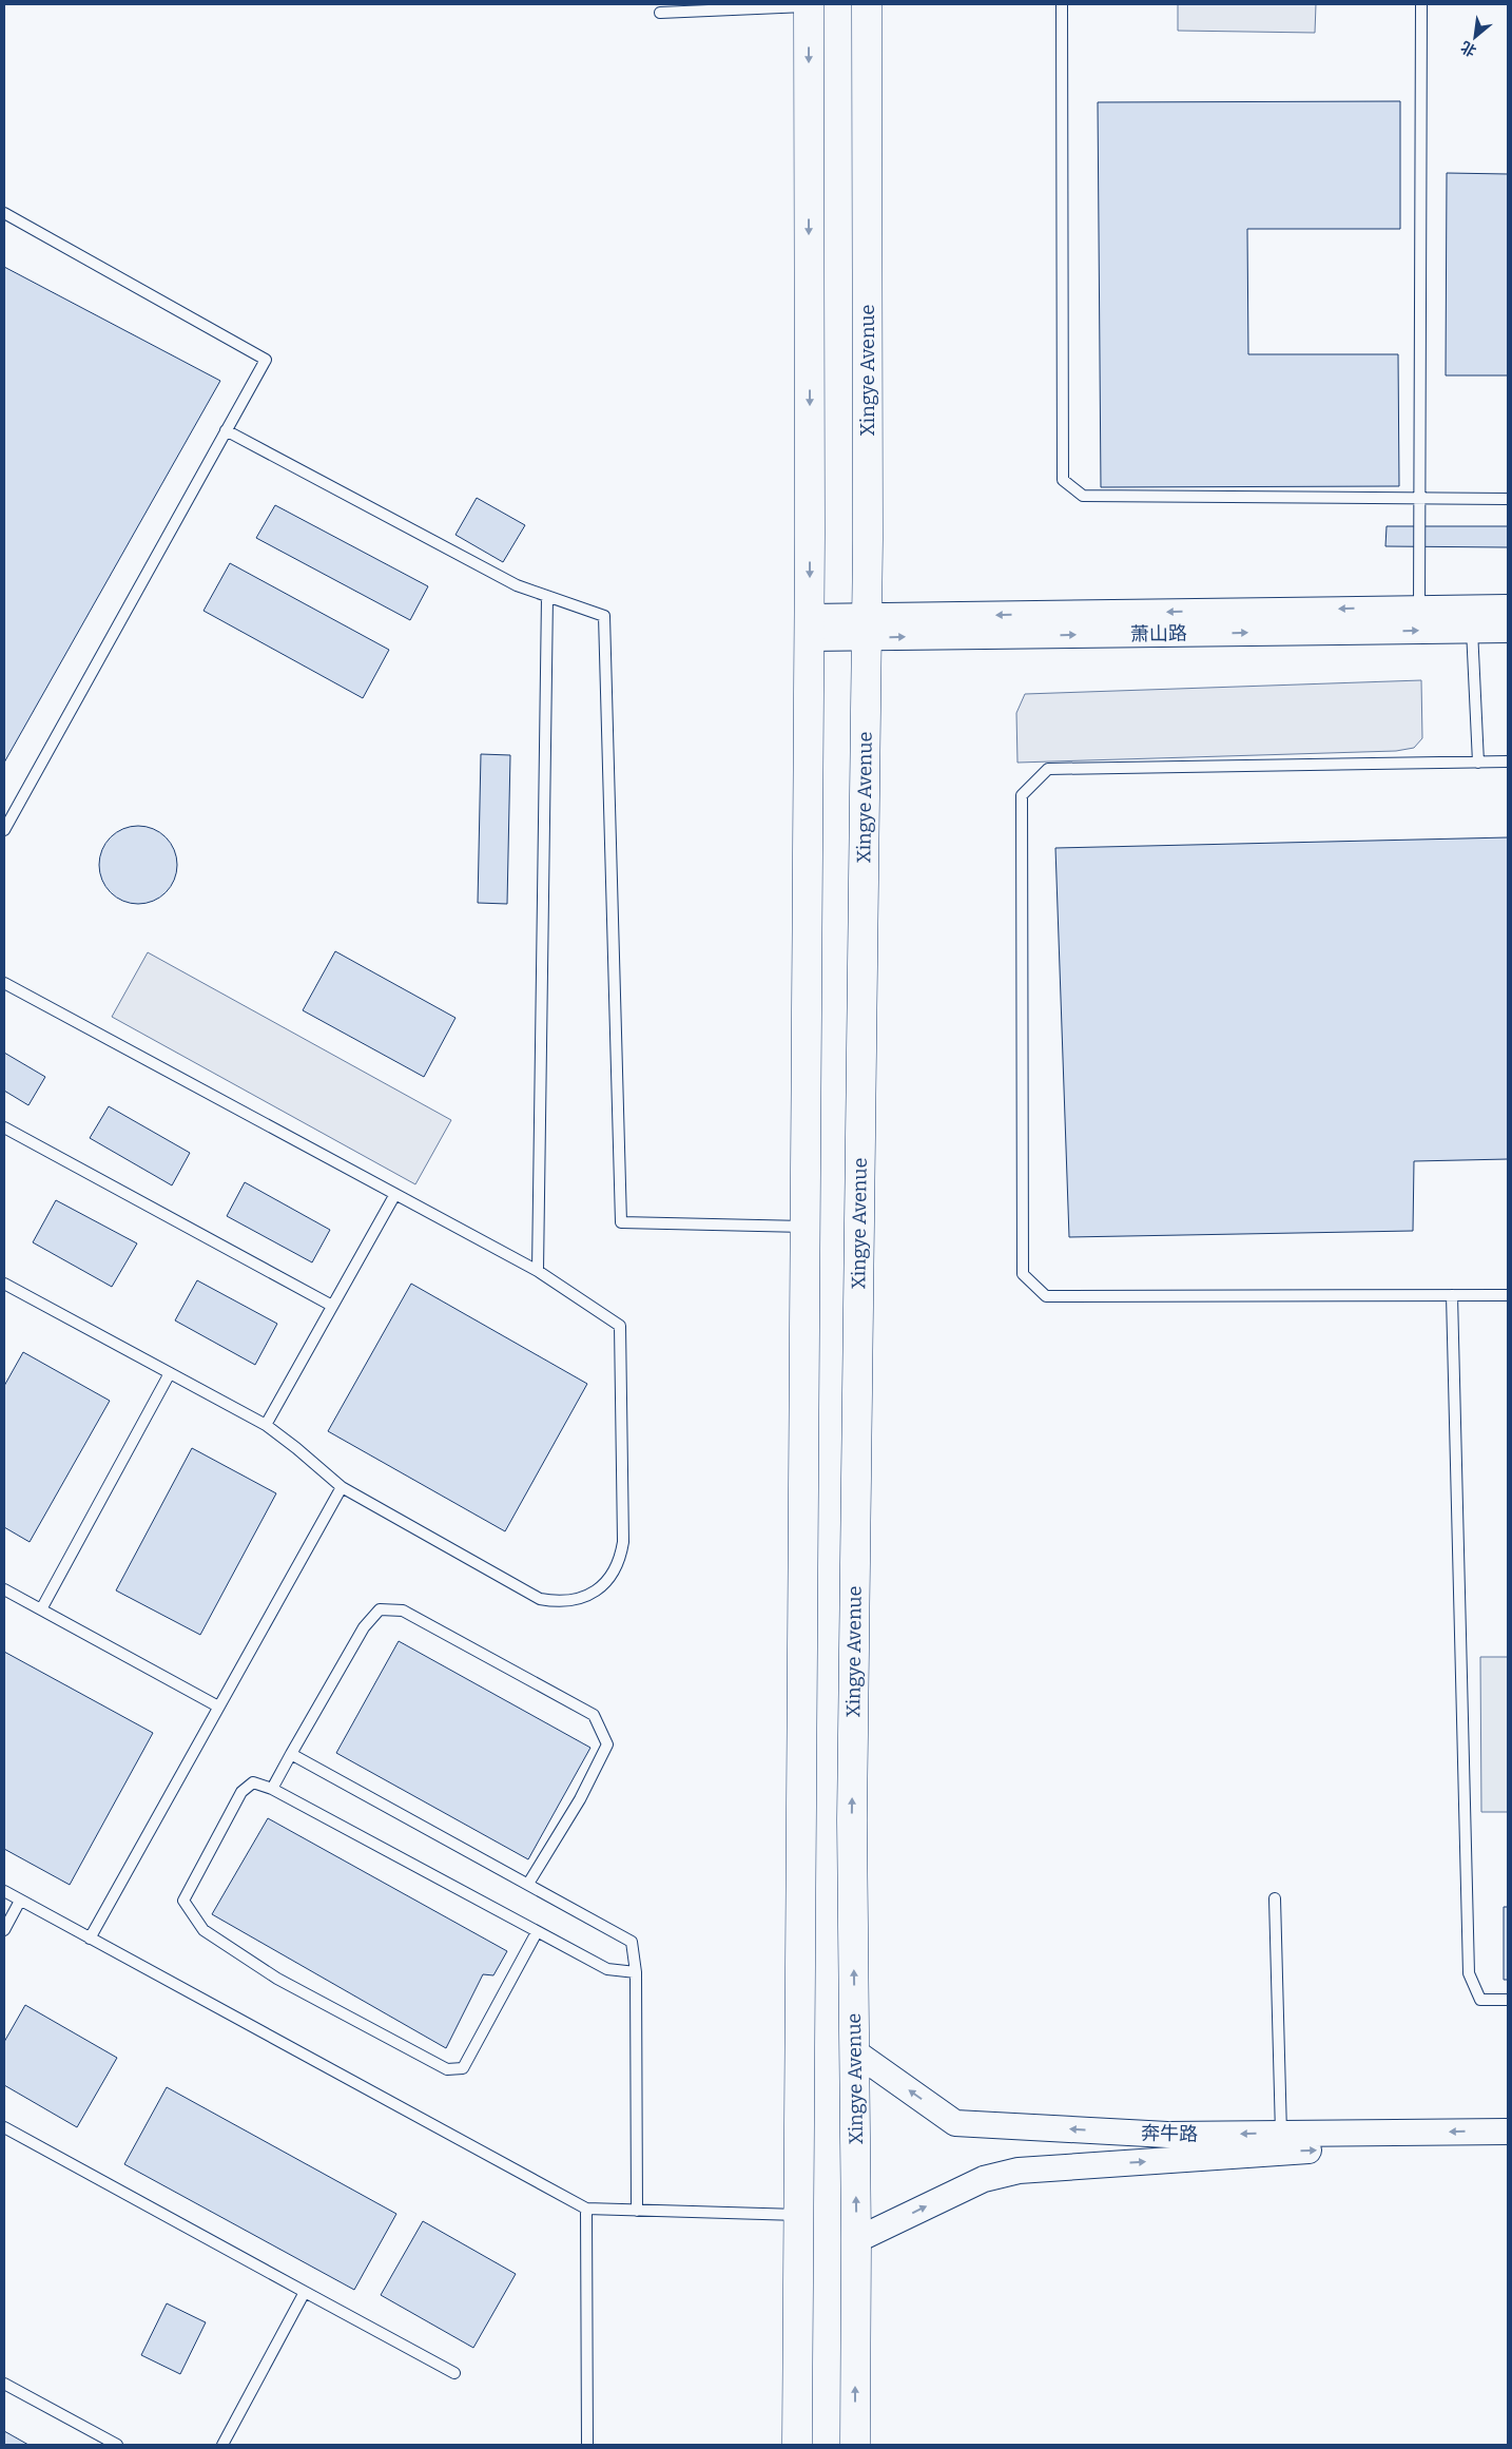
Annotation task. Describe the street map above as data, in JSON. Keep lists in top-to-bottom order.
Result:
{
  "streets": {
    "main road": ["Xingye Avenue"],
    "street": ["萧山路", "奔牛路"]
  },
  "crossings": [
    ["Xingye Avenue", "萧山路"],
    ["Xingye Avenue", "奔牛路"]
  ],
  "north": "bottom left"
}
